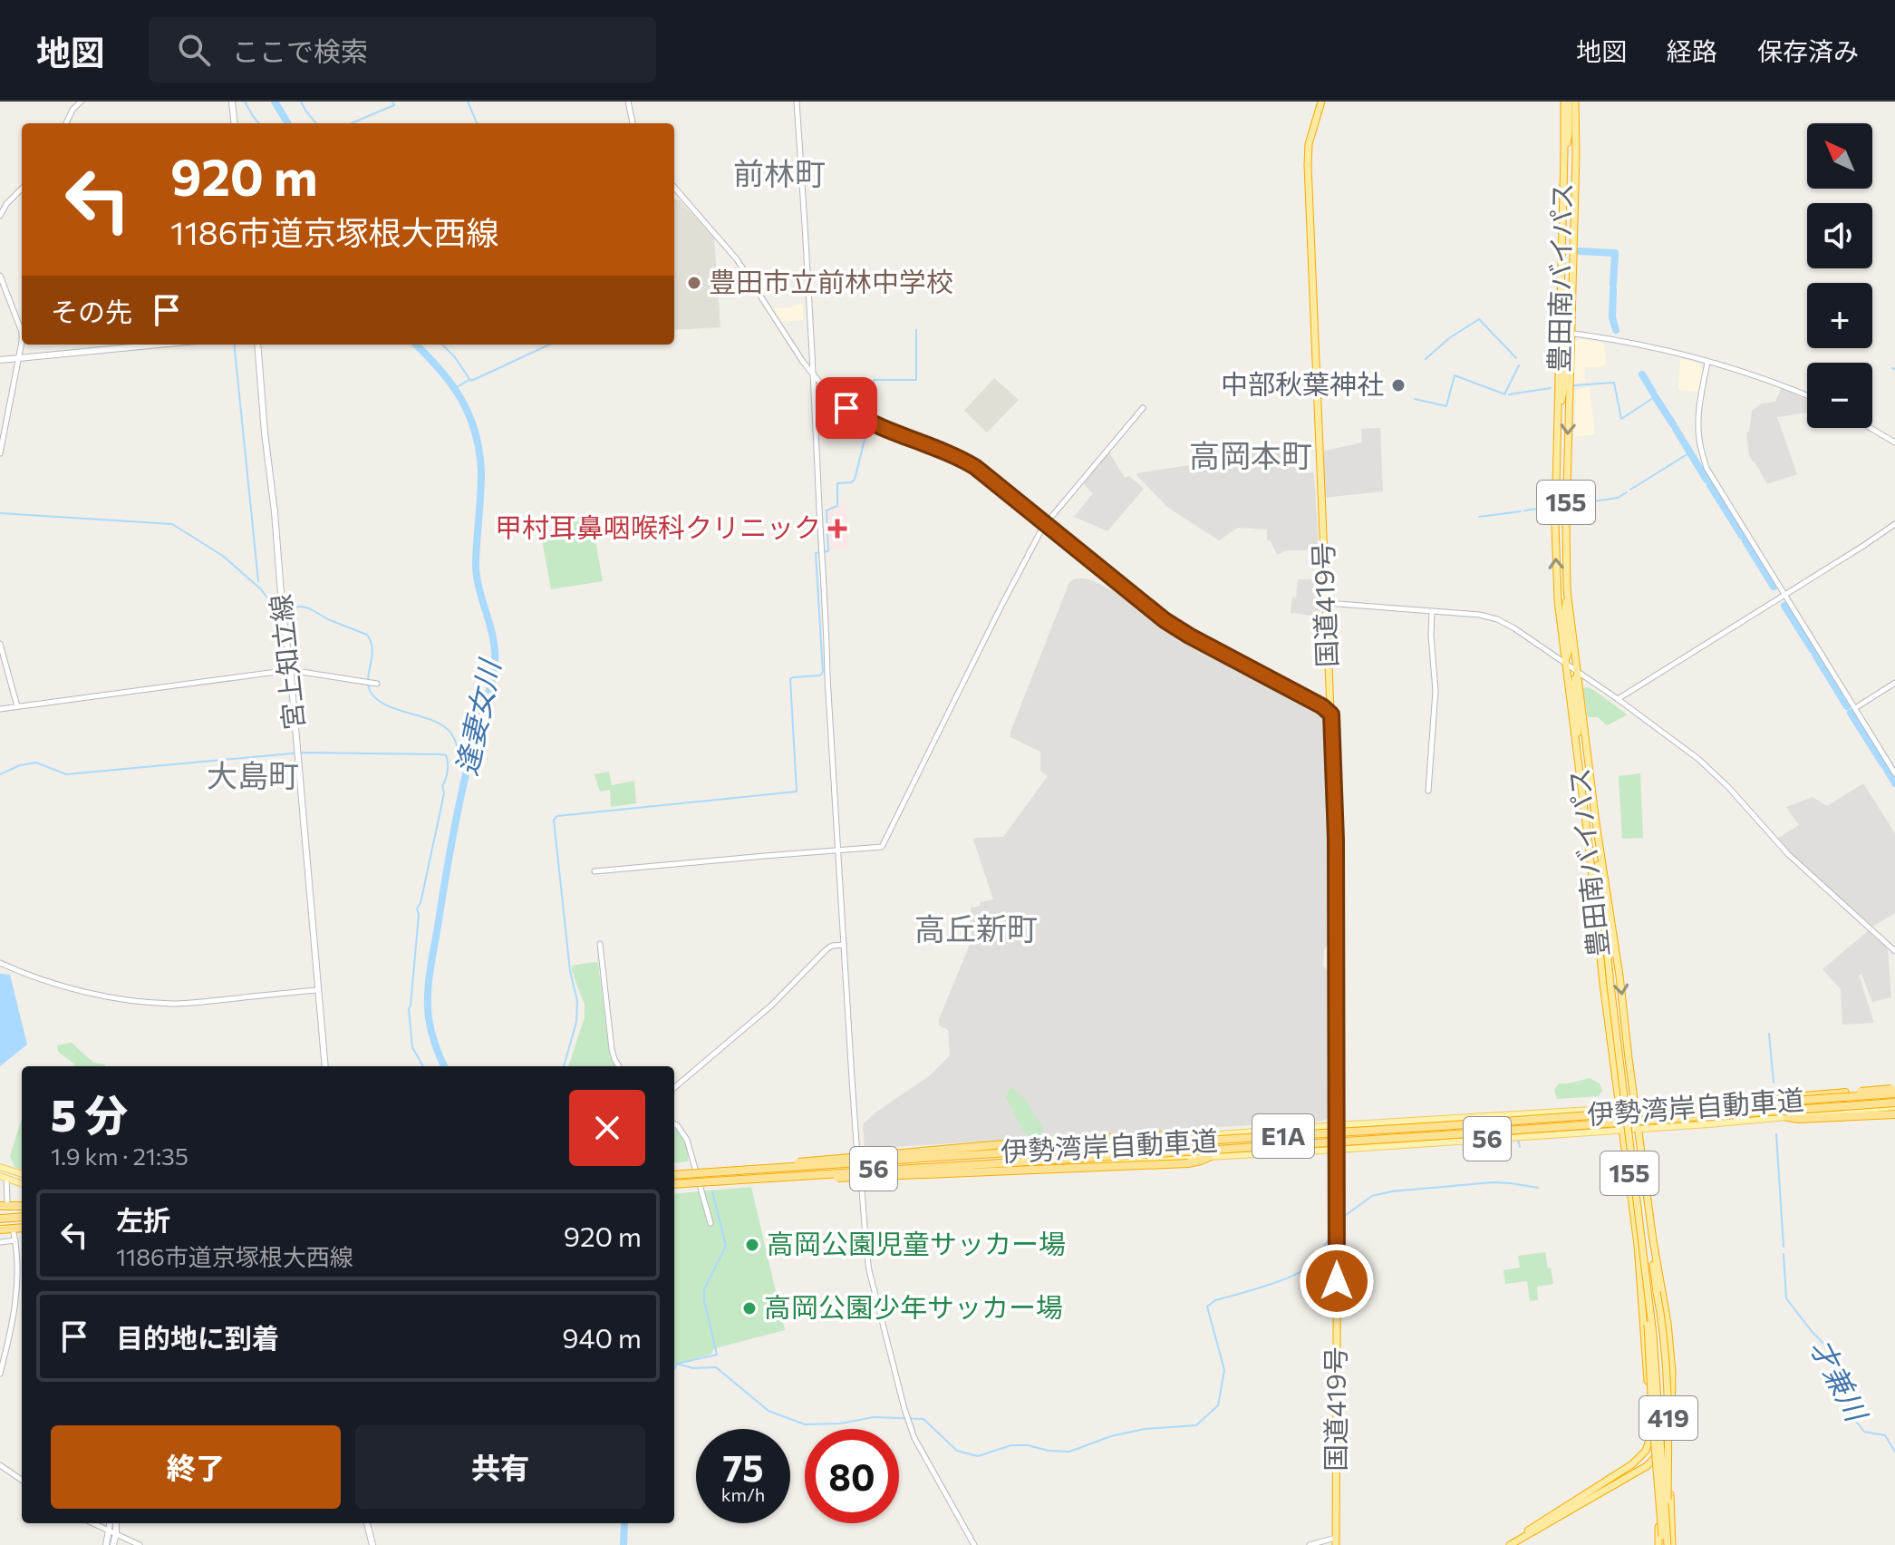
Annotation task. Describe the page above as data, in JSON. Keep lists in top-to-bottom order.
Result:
{
  "streets": {
    "highway": [
      "豊田南バイパス",
      "155",
      "国道419号",
      "伊勢湾岸自動車道",
      "E1A",
      "419"
    ],
    "main road": ["宮上知立線", "56"]
  },
  "crossings": [
    ["豊田南バイパス", "155"],
    ["豊田南バイパス", "56"],
    ["豊田南バイパス", "419"],
    ["155", "56"],
    ["155", "419"],
    ["国道419号", "56"]
  ],
  "districts": [
    "前林町",
    "高岡本町",
    "大島町",
    "高丘新町"
  ],
  "water": ["逢妻女川", "才兼川"],
  "places": {
    "other": [
      "豊田市立前林中学校",
      "中部秋葉神社",
      "高岡公園児童サッカー場",
      "高岡公園少年サッカー場"
    ],
    "health": ["甲村耳鼻咽喉科クリニック"]
  },
  "north": "top left",
  "page": {
    "header": "地図",
    "search": "ここで検索",
    "nav": ["地図", "経路", "保存済み"],
    "map_buttons": ["+", "−"],
    "turn": ["920 m", "1186市道京塚根大西線"],
    "then": "その先",
    "heading": ["5 分", "1.9 km · 21:35"],
    "list": [
      {
        "name": "左折",
        "note": "1186市道京塚根大西線",
        "value": "920 m"
      },
      {
        "name": "目的地に到着",
        "value": "940 m"
      }
    ],
    "buttons": ["終了", "共有"],
    "speed": "75 km/h",
    "limit": "80"
  }
}
